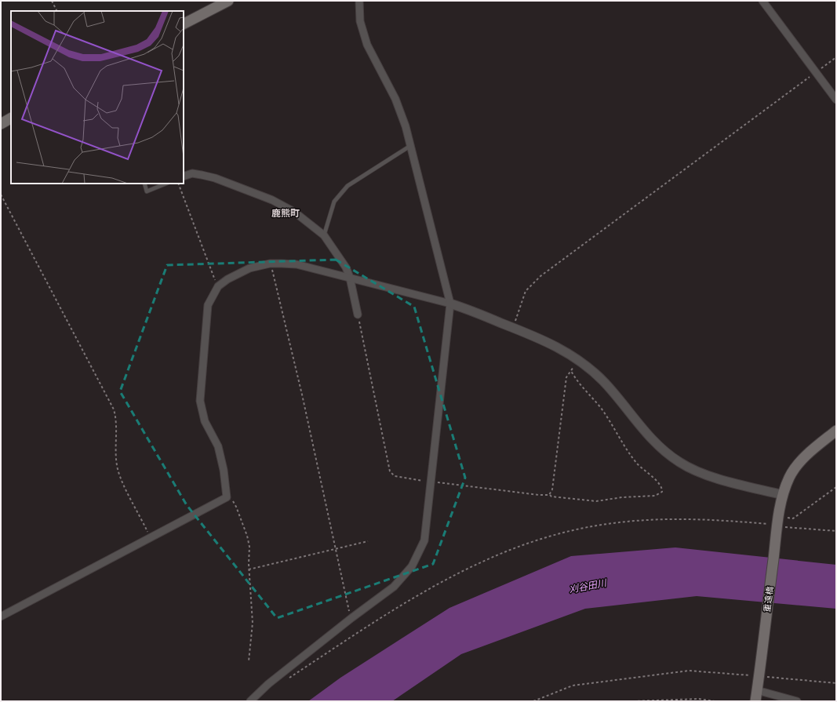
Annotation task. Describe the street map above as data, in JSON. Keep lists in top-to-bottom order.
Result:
{
  "streets": {
    "main road": ["重遠橋"]
  },
  "districts": ["鹿熊町"],
  "water": ["刈谷田川"]
}
